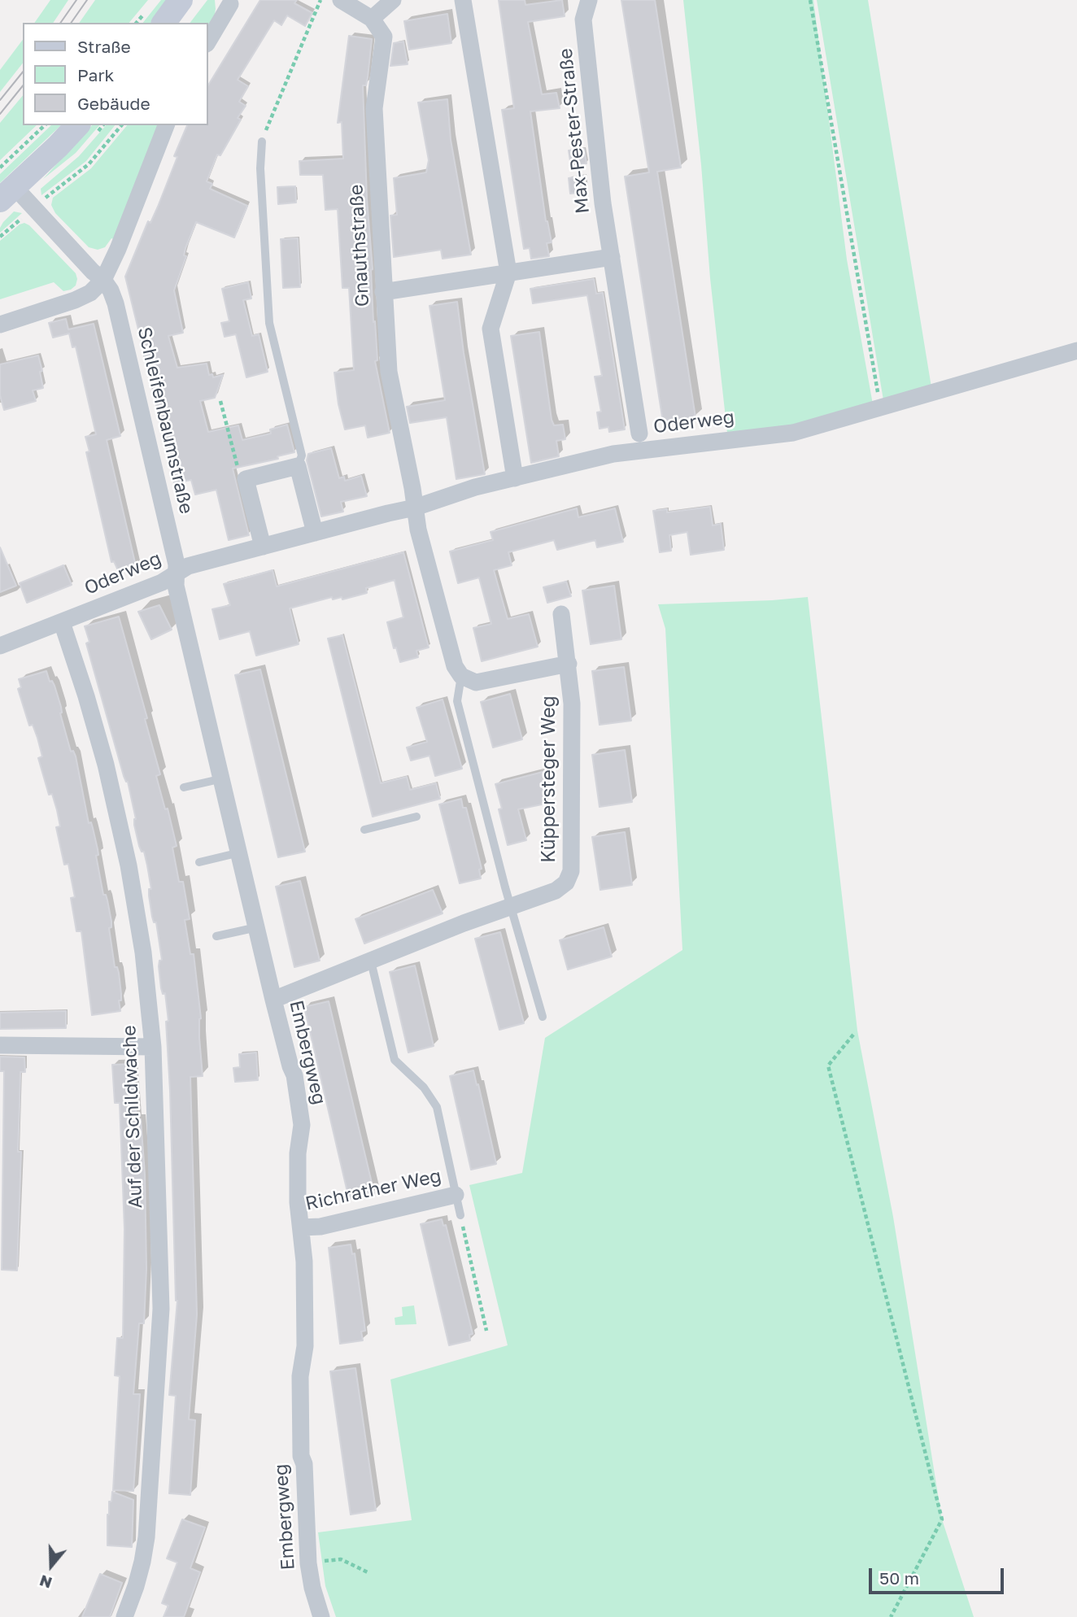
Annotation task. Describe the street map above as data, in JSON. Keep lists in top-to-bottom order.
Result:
{
  "streets": {
    "street": [
      "Max-Pester-Straße",
      "Gnauthstraße",
      "Schleifenbaumstraße",
      "Oderweg",
      "Küppersteger Weg",
      "Embergweg",
      "Auf der Schildwache",
      "Richrather Weg"
    ]
  },
  "crossings": [
    ["Gnauthstraße", "Oderweg"],
    ["Schleifenbaumstraße", "Oderweg"],
    ["Schleifenbaumstraße", "Embergweg"],
    ["Oderweg", "Embergweg"],
    ["Oderweg", "Auf der Schildwache"],
    ["Küppersteger Weg", "Embergweg"],
    ["Embergweg", "Richrather Weg"]
  ],
  "legend": ["Straße", "Park", "Gebäude"],
  "scale_bar": "50 m",
  "north": "bottom"
}
